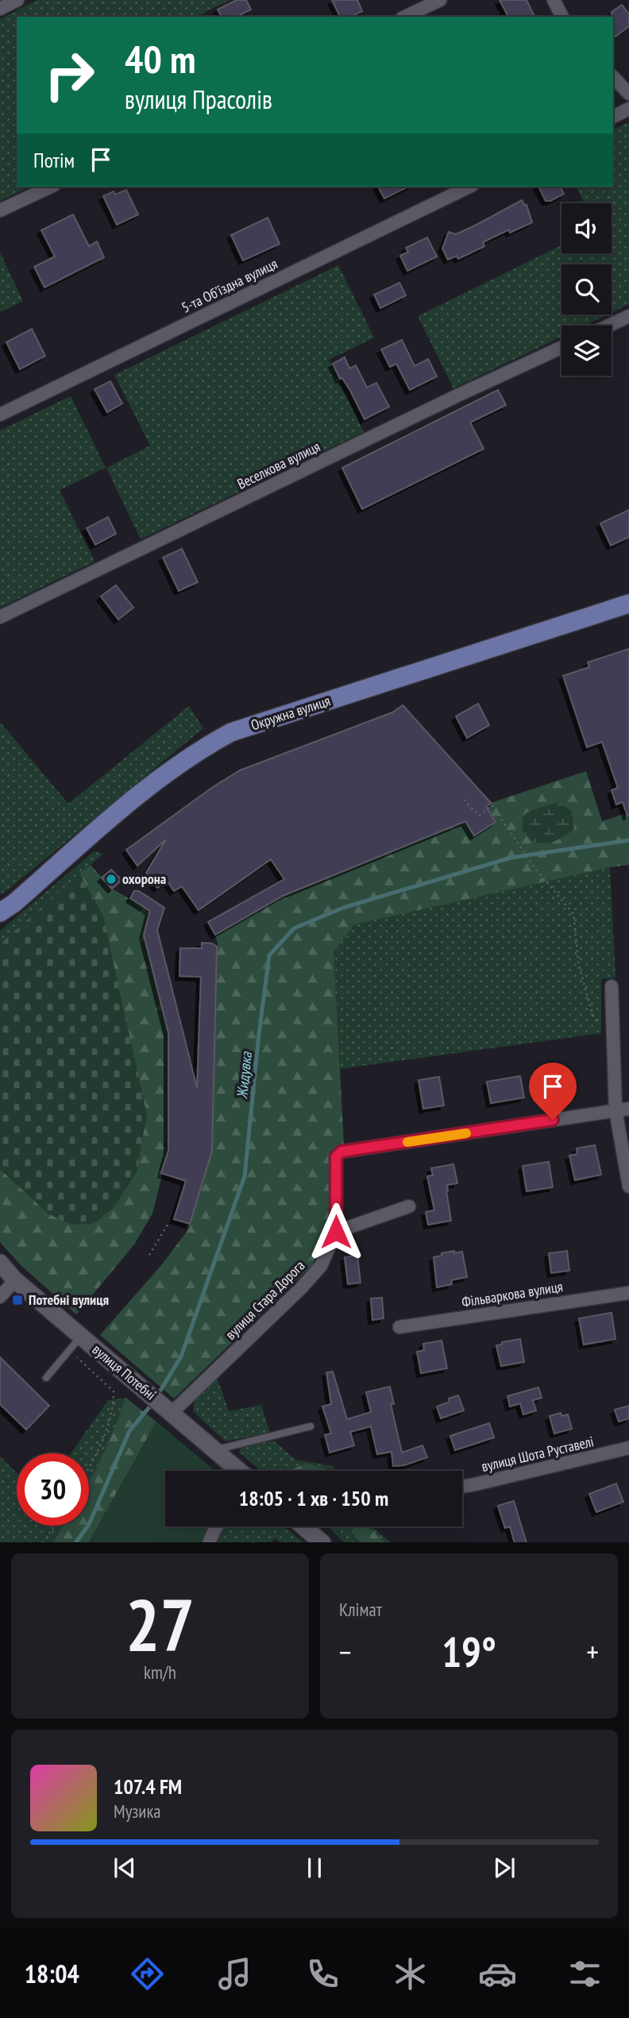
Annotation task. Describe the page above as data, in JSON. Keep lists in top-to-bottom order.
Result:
{
  "streets": {
    "main road": ["Окружна вулиця"],
    "street": [
      "5-та Обʼїздна вулиця",
      "Веселкова вулиця",
      "Фільваркова вулиця",
      "вулиця Стара Дорога",
      "вулиця Потебні",
      "вулиця Шота Руставелі"
    ]
  },
  "crossings": [
    ["вулиця Стара Дорога", "вулиця Потебні"]
  ],
  "water": ["Жидувка"],
  "places": {
    "other": ["охорона"],
    "transit": ["Потебні вулиця"]
  },
  "page": {
    "turn": ["40 m", "вулиця Прасолів"],
    "then": "Потім",
    "limit": "30",
    "trip": "18:05 · 1 хв · 150 m",
    "tile": [
      ["27", "km/h"],
      "Клімат"
    ],
    "heat": ["−", "19°", "+"],
    "song": ["107.4 FM", "Музика"],
    "tabs": "18:04"
  }
}
